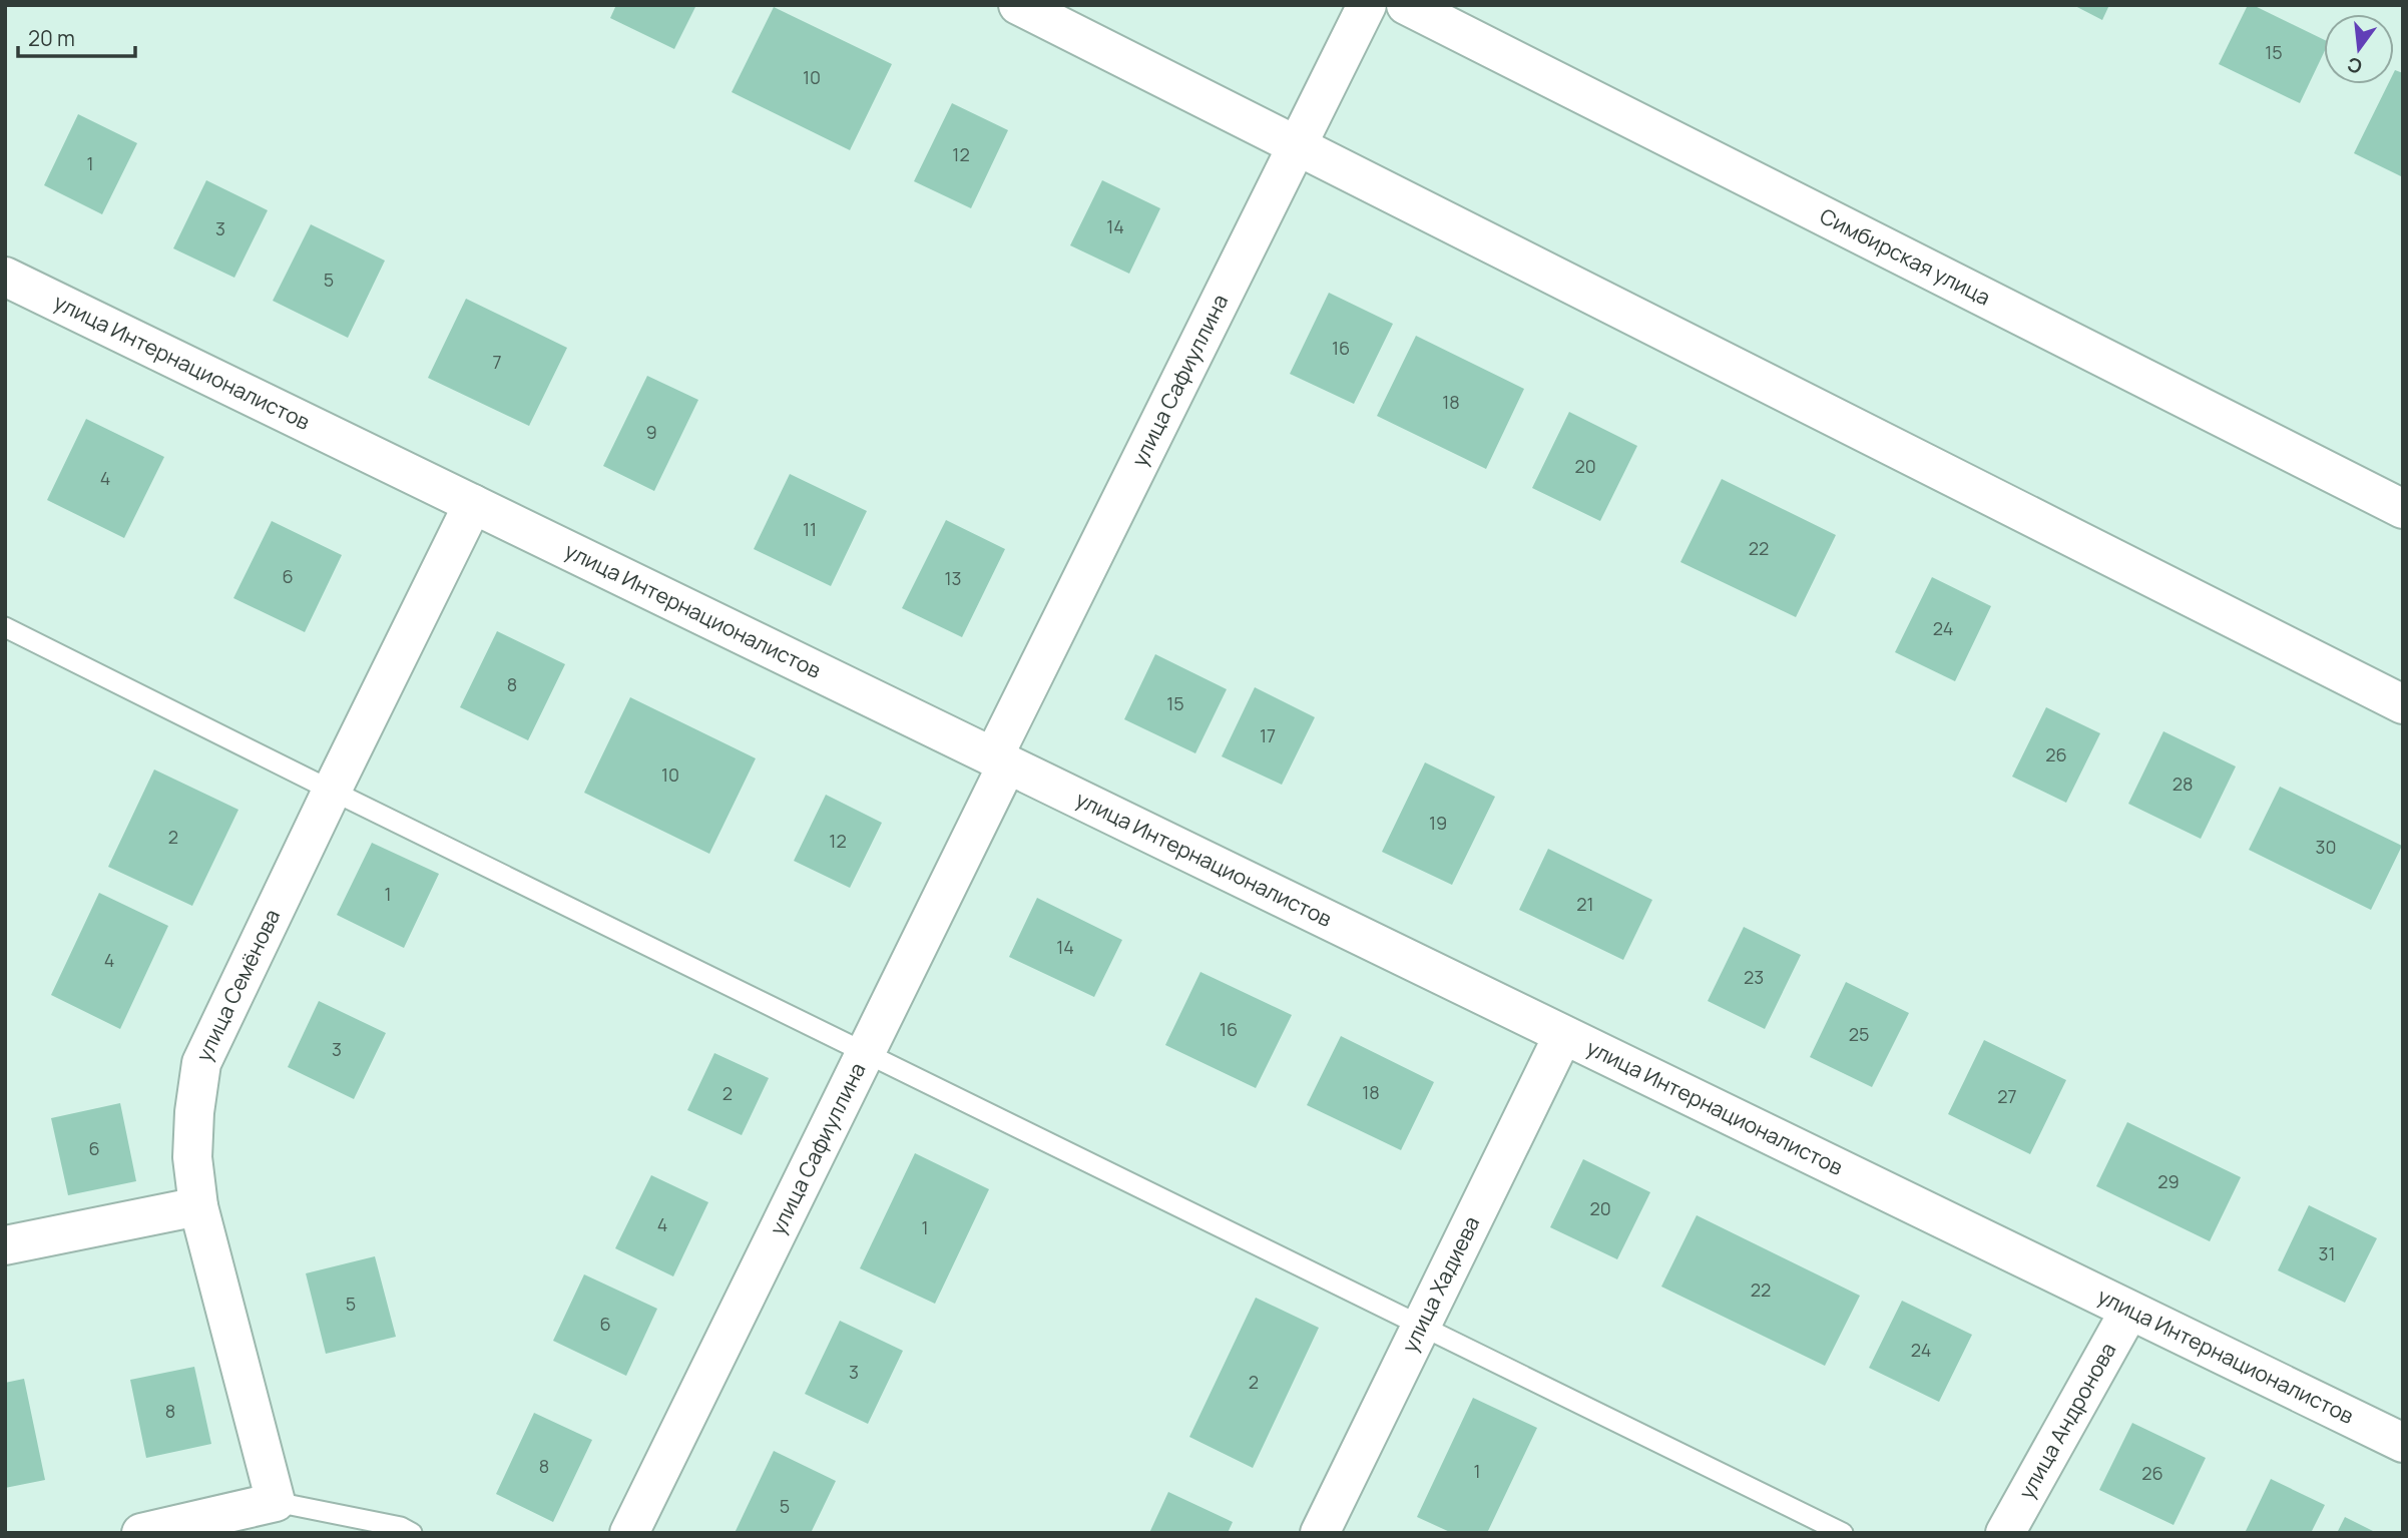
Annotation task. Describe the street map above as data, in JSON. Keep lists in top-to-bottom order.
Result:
{
  "streets": {
    "street": [
      "Симбирская улица",
      "улица Интернационалистов",
      "улица Сафиуллина",
      "улица Семёнова",
      "улица Хадиева",
      "улица Андронова"
    ]
  },
  "crossings": [
    ["улица Интернационалистов", "улица Сафиуллина"],
    ["улица Интернационалистов", "улица Семёнова"],
    ["улица Интернационалистов", "улица Хадиева"],
    ["улица Интернационалистов", "улица Андронова"]
  ],
  "house_numbers": [
    "15",
    "10",
    "12",
    "1",
    "14",
    "3",
    "5",
    "16",
    "7",
    "18",
    "9",
    "20",
    "4",
    "11",
    "22",
    "6",
    "13",
    "24",
    "8",
    "15",
    "17",
    "26",
    "10",
    "28",
    "19",
    "2",
    "12",
    "30",
    "1",
    "21",
    "14",
    "4",
    "23",
    "16",
    "25",
    "3",
    "18",
    "2",
    "27",
    "6",
    "29",
    "20",
    "4",
    "1",
    "31",
    "22",
    "5",
    "6",
    "24",
    "3",
    "2",
    "8",
    "8",
    "1",
    "26",
    "5"
  ],
  "scale_bar": "20 m",
  "north": "bottom"
}
